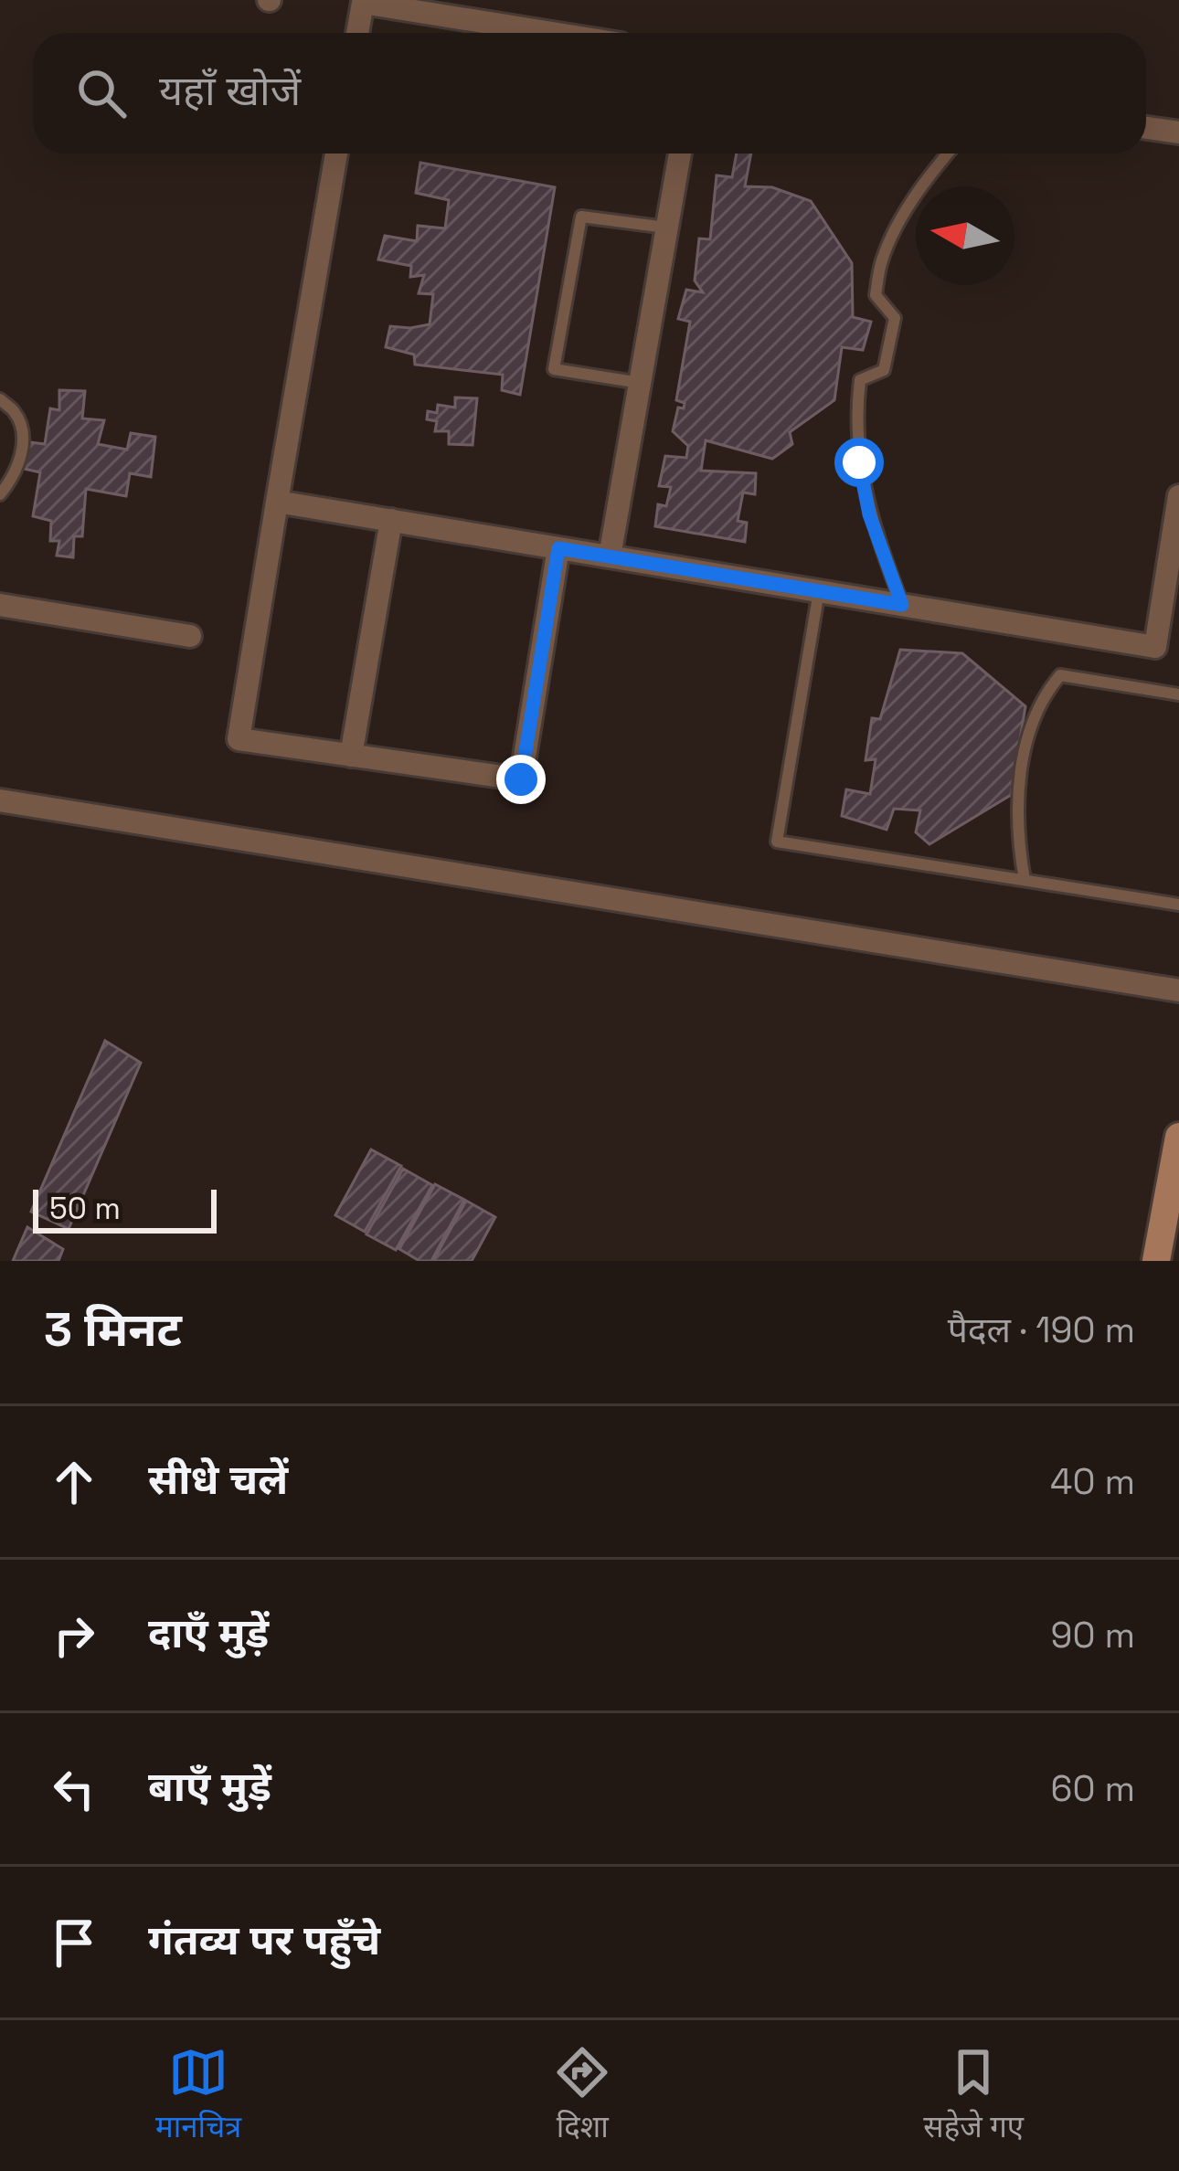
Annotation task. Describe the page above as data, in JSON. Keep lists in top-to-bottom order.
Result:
{
  "scale_bar": "50 m",
  "north": "left",
  "page": {
    "search": "यहाँ खोजें",
    "scale": "50 m",
    "heading": ["3 मिनट", "पैदल · 190 m"],
    "list": [
      ["सीधे चलें", "40 m"],
      ["दाएँ मुड़ें", "90 m"],
      ["बाएँ मुड़ें", "60 m"],
      "गंतव्य पर पहुँचे"
    ],
    "nav": ["मानचित्र", "दिशा", "सहेजे गए"]
  }
}
